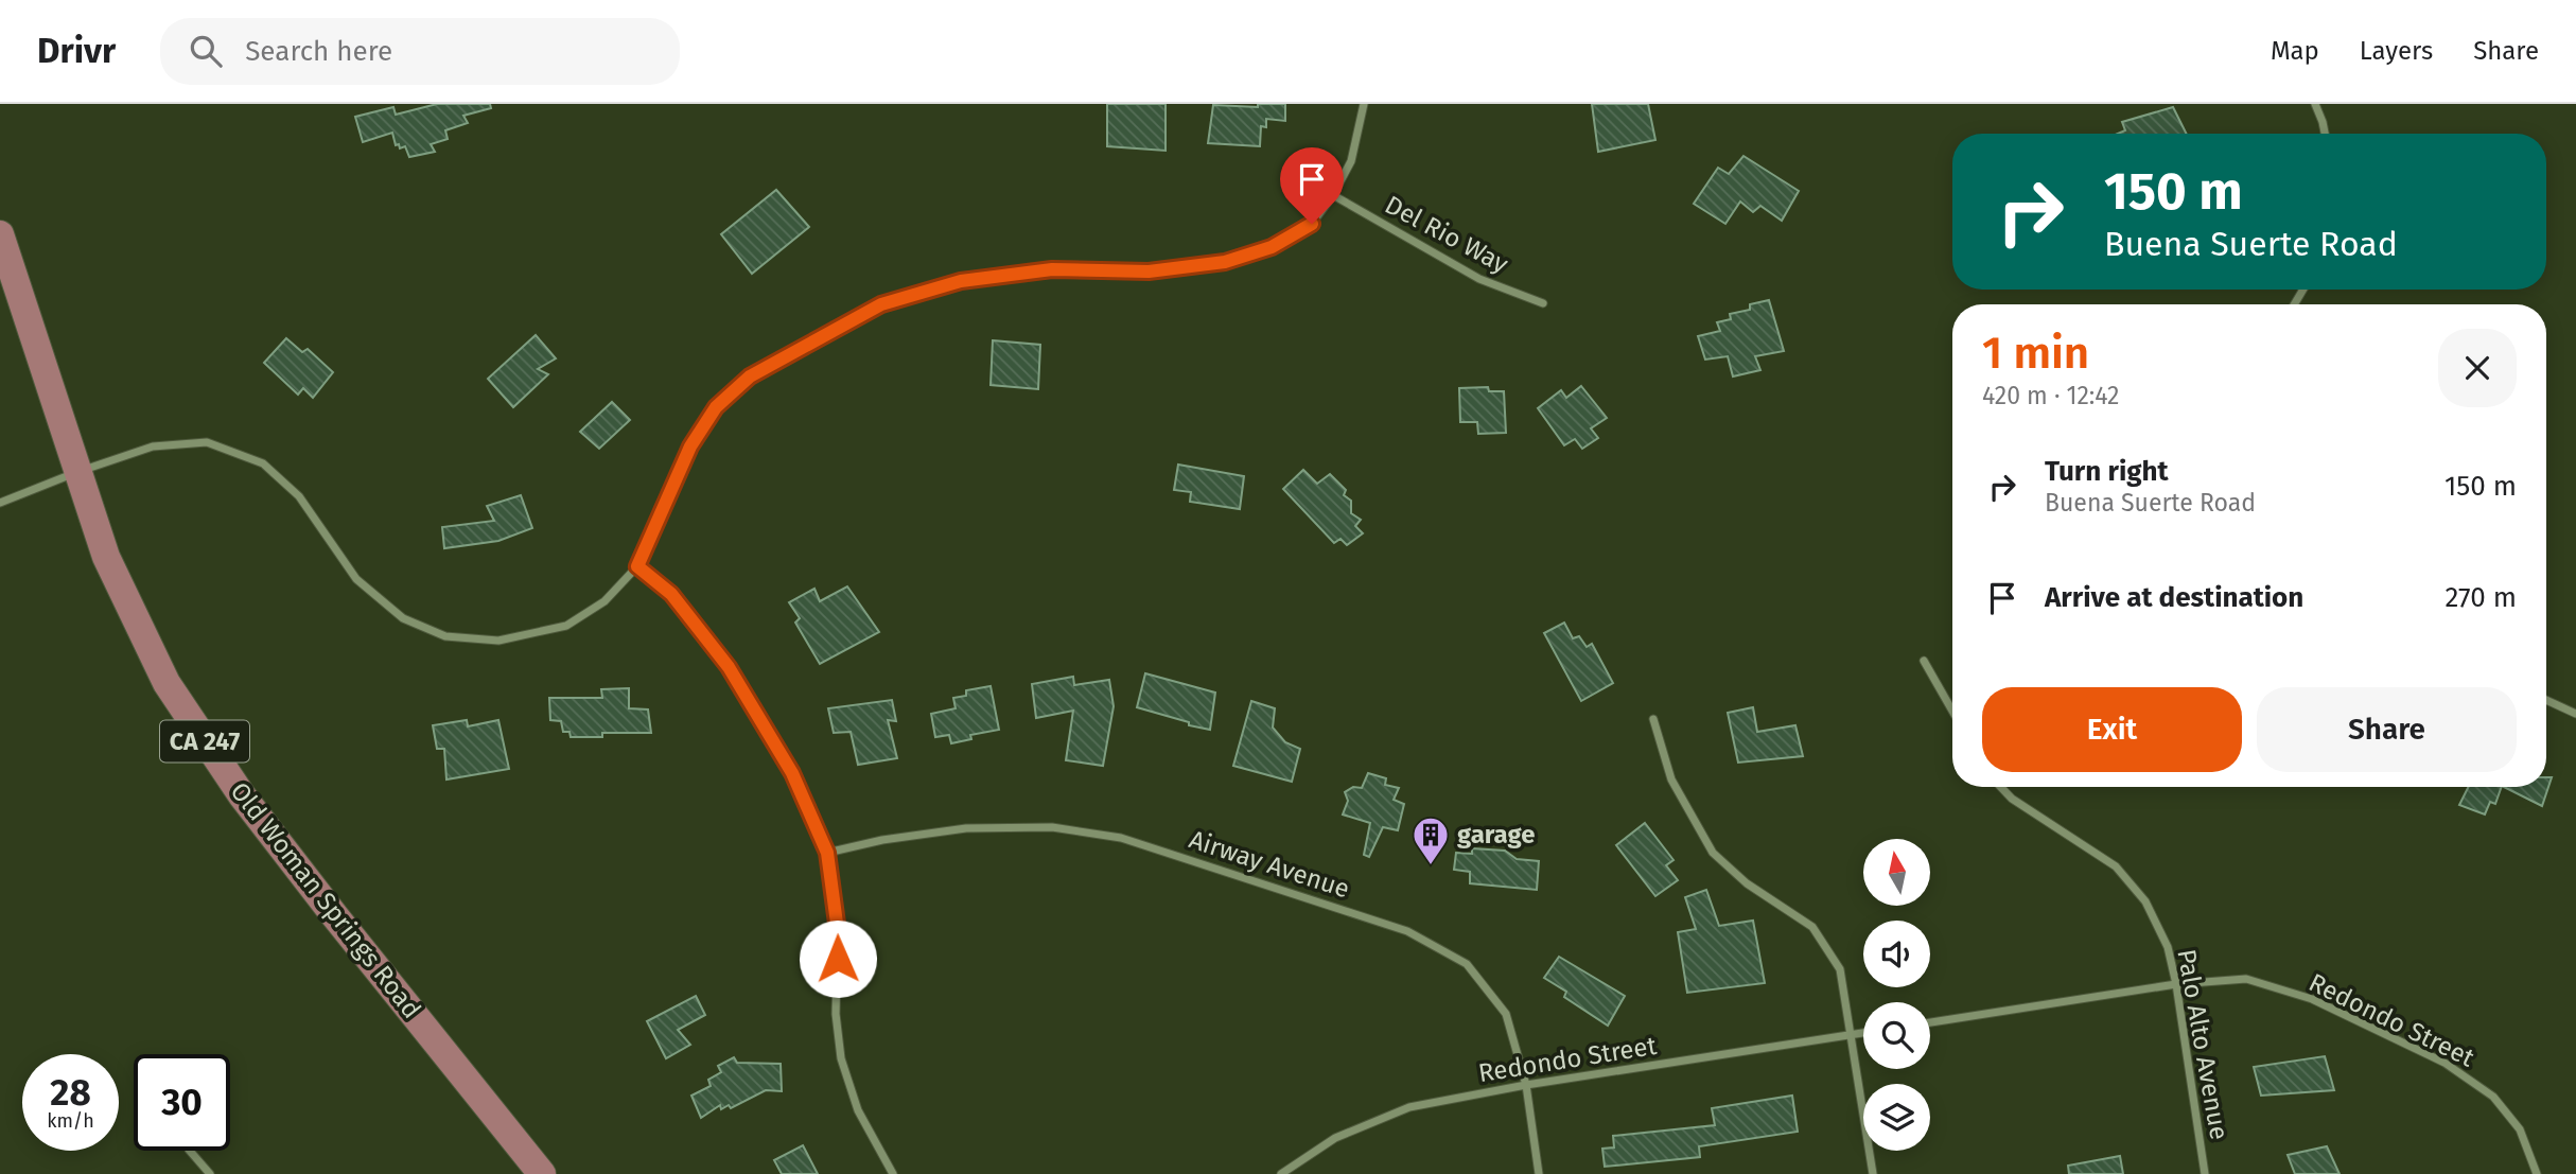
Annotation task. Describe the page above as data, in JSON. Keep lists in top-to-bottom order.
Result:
{
  "streets": {
    "main road": ["CA 247", "Old Woman Springs Road"],
    "street": [
      "Del Rio Way",
      "Airway Avenue",
      "Redondo Street",
      "Palo Alto Avenue"
    ]
  },
  "crossings": [
    ["Airway Avenue", "Redondo Street"],
    ["Redondo Street", "Palo Alto Avenue"]
  ],
  "places": {
    "building": ["garage"]
  },
  "north": "top",
  "page": {
    "header": "Drivr",
    "search": "Search here",
    "nav": ["Map", "Layers", "Share"],
    "turn": ["150 m", "Buena Suerte Road"],
    "heading": ["1 min", "420 m · 12:42"],
    "list": [
      {
        "name": "Turn right",
        "note": "Buena Suerte Road",
        "value": "150 m"
      },
      {
        "name": "Arrive at destination",
        "value": "270 m"
      }
    ],
    "buttons": ["Exit", "Share"],
    "speed": "28 km/h",
    "limit": "30"
  }
}
